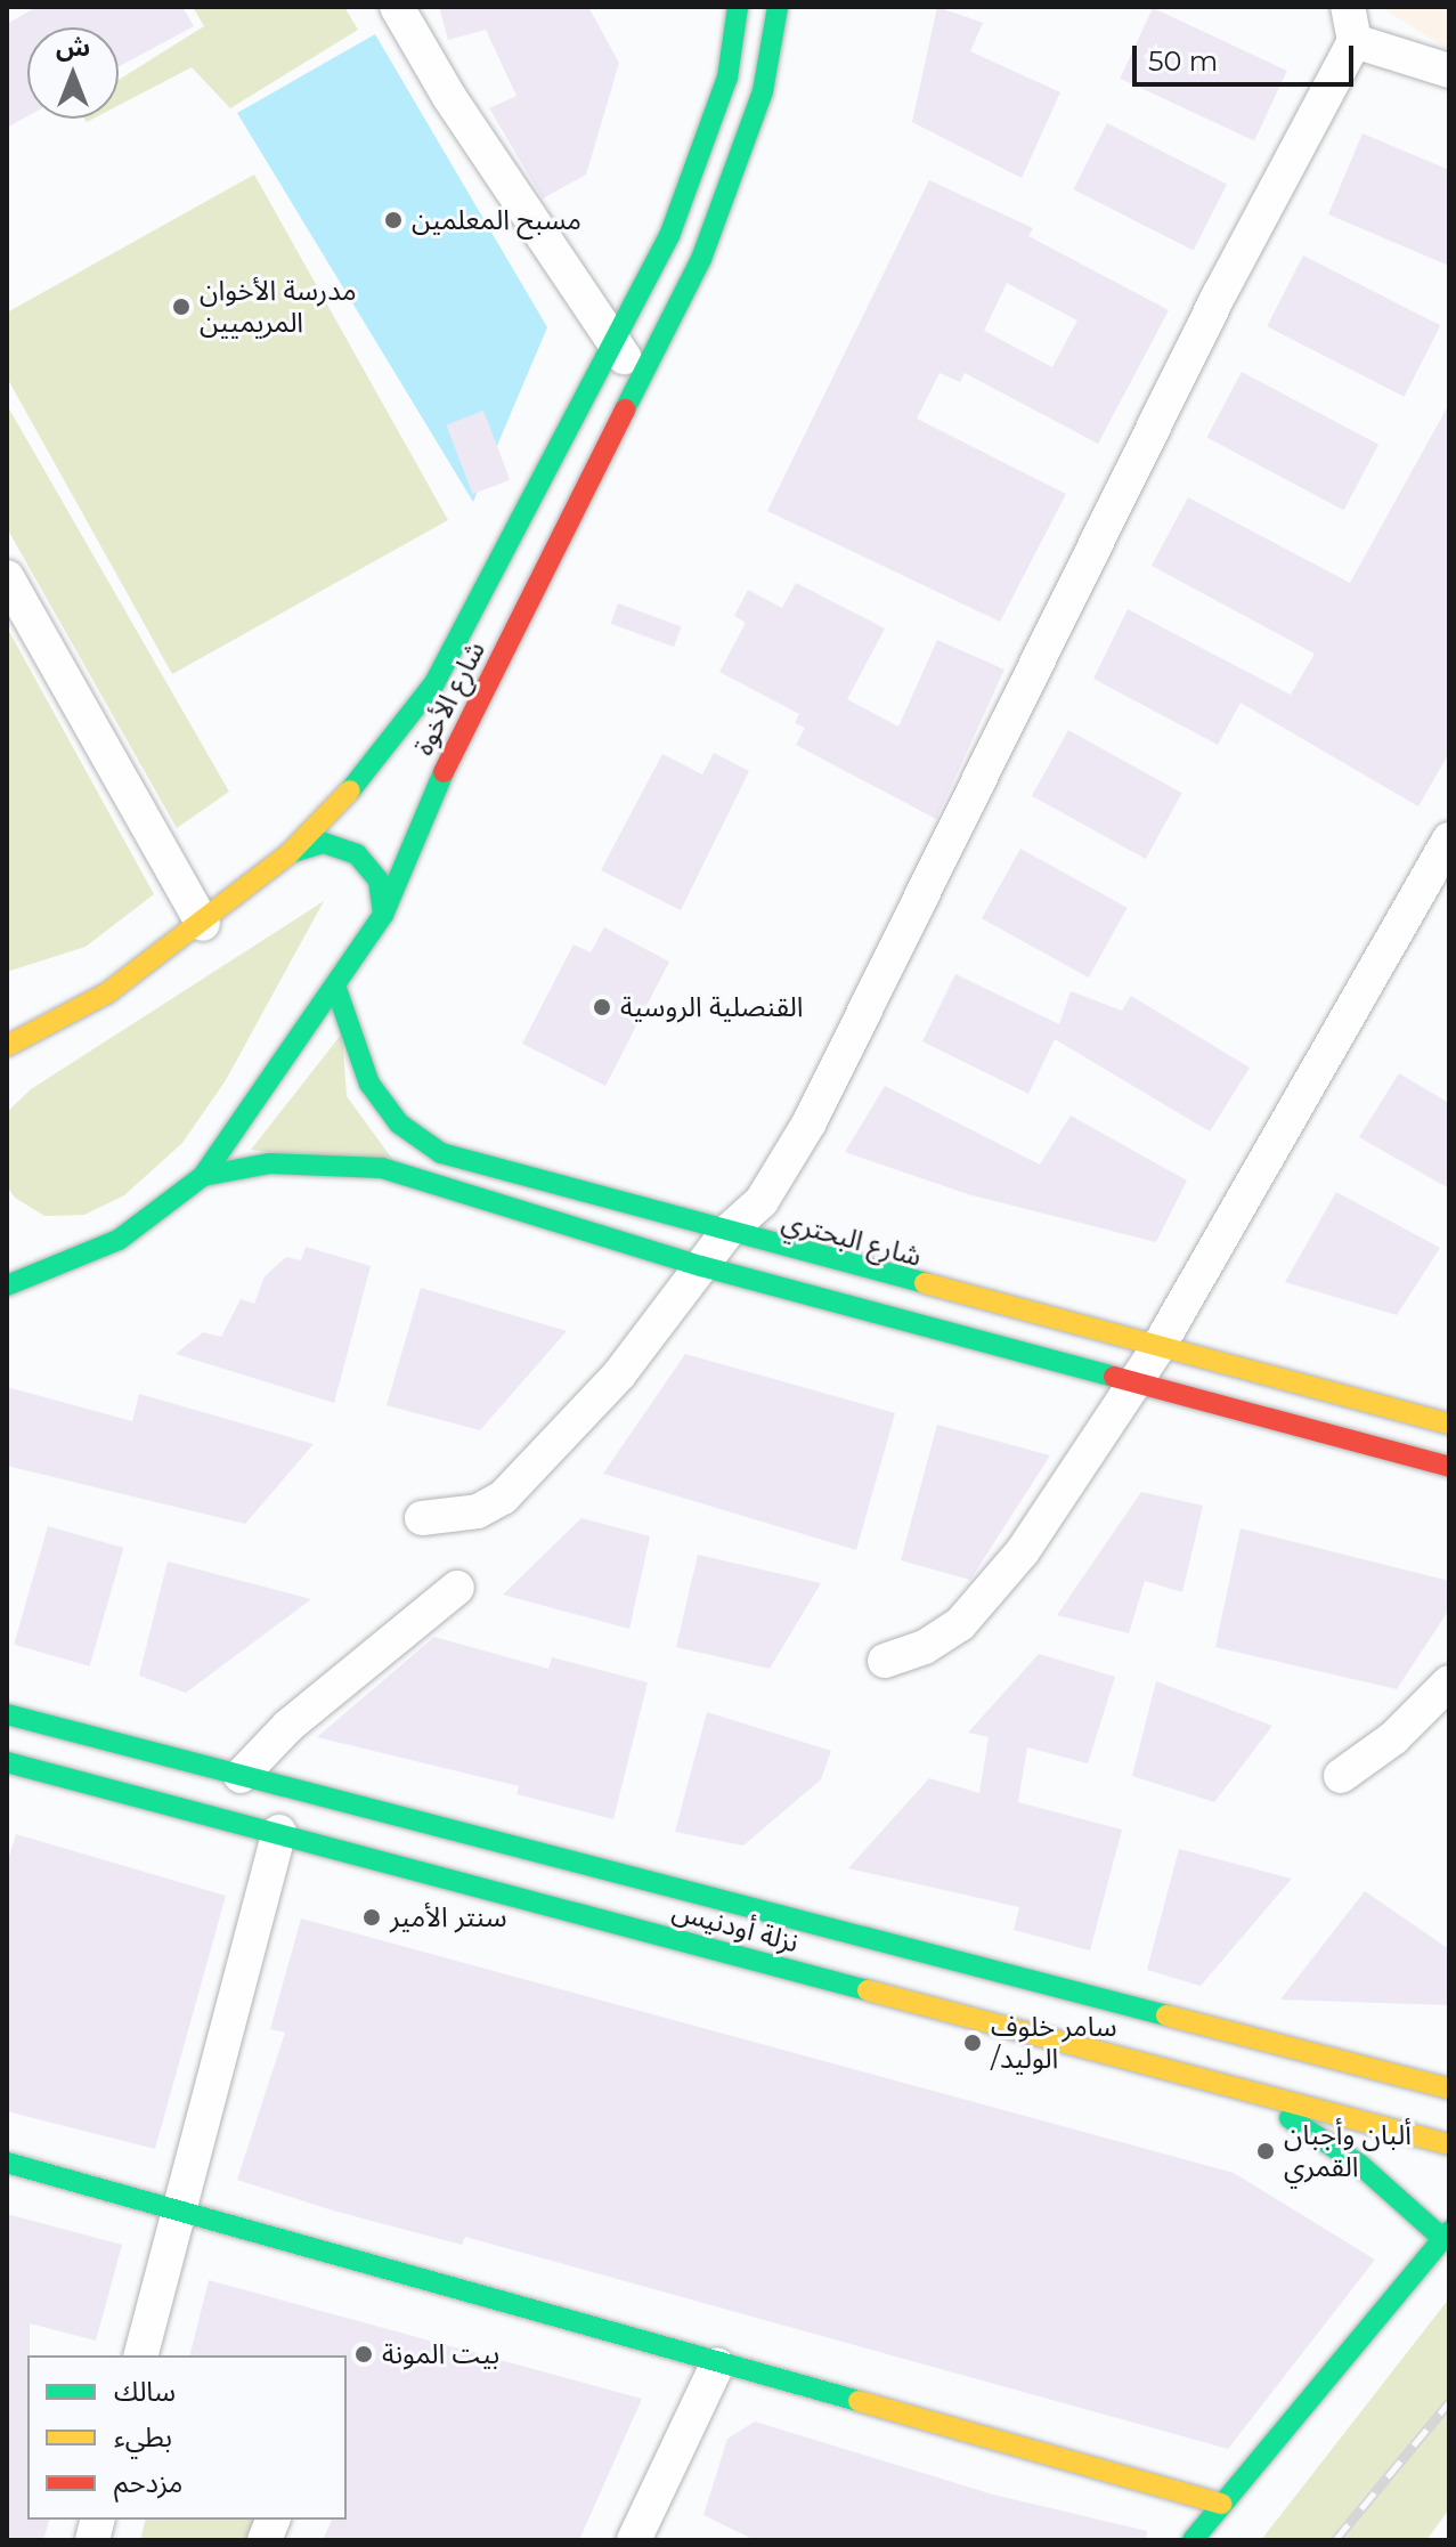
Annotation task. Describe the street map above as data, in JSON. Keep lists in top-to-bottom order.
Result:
{
  "streets": {
    "main road": ["شارع الأخوة", "شارع البحتري", "نزلة أودنيس"]
  },
  "crossings": [
    ["شارع الأخوة", "شارع البحتري"]
  ],
  "places": [
    "مسبح المعلمين",
    "مدرسة الأخوان المريميين",
    "القنصلية الروسية",
    "سنتر الأمير",
    "سامر خلوف /الوليد",
    "ألبان وأجبان القمري",
    "بيت المونة"
  ],
  "legend": ["سالك", "بطيء", "مزدحم"],
  "scale_bar": "50 m",
  "north": "top"
}
